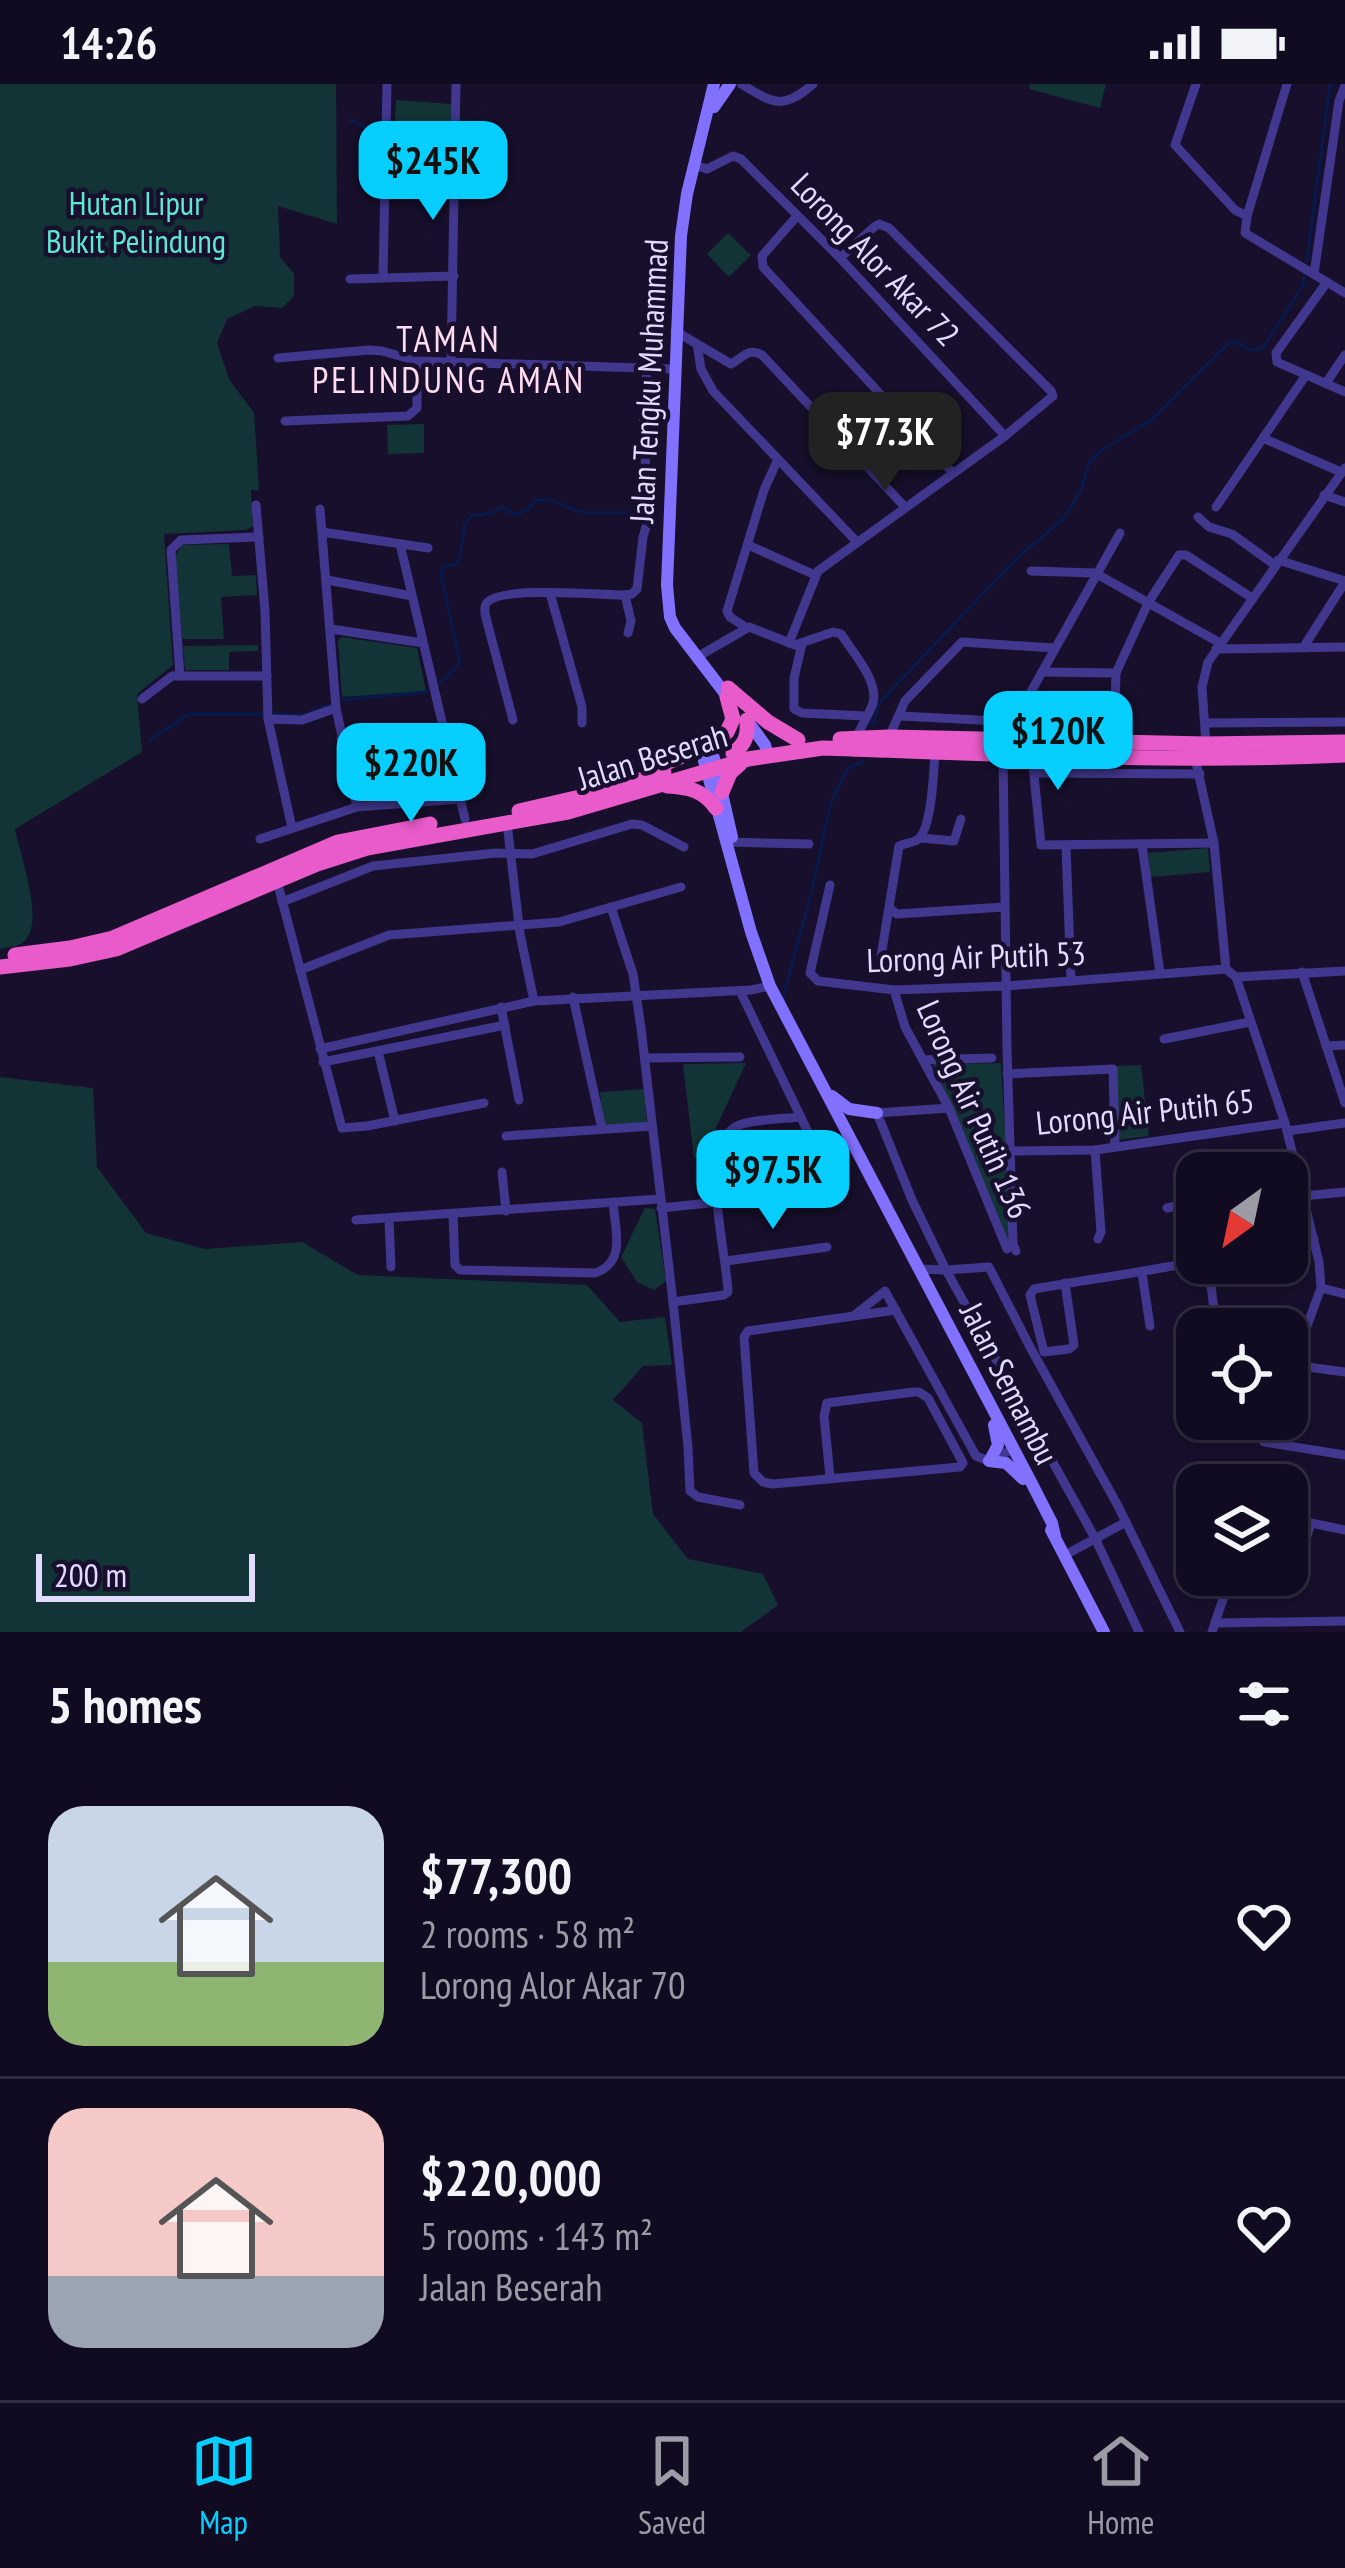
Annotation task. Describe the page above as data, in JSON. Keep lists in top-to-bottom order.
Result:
{
  "streets": {
    "highway": ["Jalan Beserah"],
    "main road": ["Jalan Tengku Muhammad", "Jalan Semambu"],
    "street": [
      "Lorong Alor Akar 72",
      "Lorong Air Putih 53",
      "Lorong Air Putih 136",
      "Lorong Air Putih 65"
    ]
  },
  "crossings": [
    ["Lorong Alor Akar 72", "Jalan Tengku Muhammad"],
    ["Jalan Tengku Muhammad", "Jalan Beserah"],
    ["Jalan Beserah", "Jalan Semambu"],
    ["Lorong Air Putih 53", "Lorong Air Putih 136"],
    ["Lorong Air Putih 136", "Lorong Air Putih 65"]
  ],
  "districts": ["TAMAN PELINDUNG AMAN"],
  "parks": ["Hutan Lipur Bukit Pelindung"],
  "scale_bar": "200 m",
  "north": "bottom left",
  "page": {
    "status": "14:26",
    "price": [
      "$245K",
      "$77.3K",
      "$120K",
      "$220K",
      "$97.5K"
    ],
    "scale": "200 m",
    "heading": "5 homes",
    "list": [
      {
        "name": "$77,300",
        "note": "2 rooms · 58 m² · Lorong Alor Akar 70"
      },
      {
        "name": "$220,000",
        "note": "5 rooms · 143 m² · Jalan Beserah"
      }
    ],
    "tabs": ["Map", "Saved", "Home"]
  }
}
